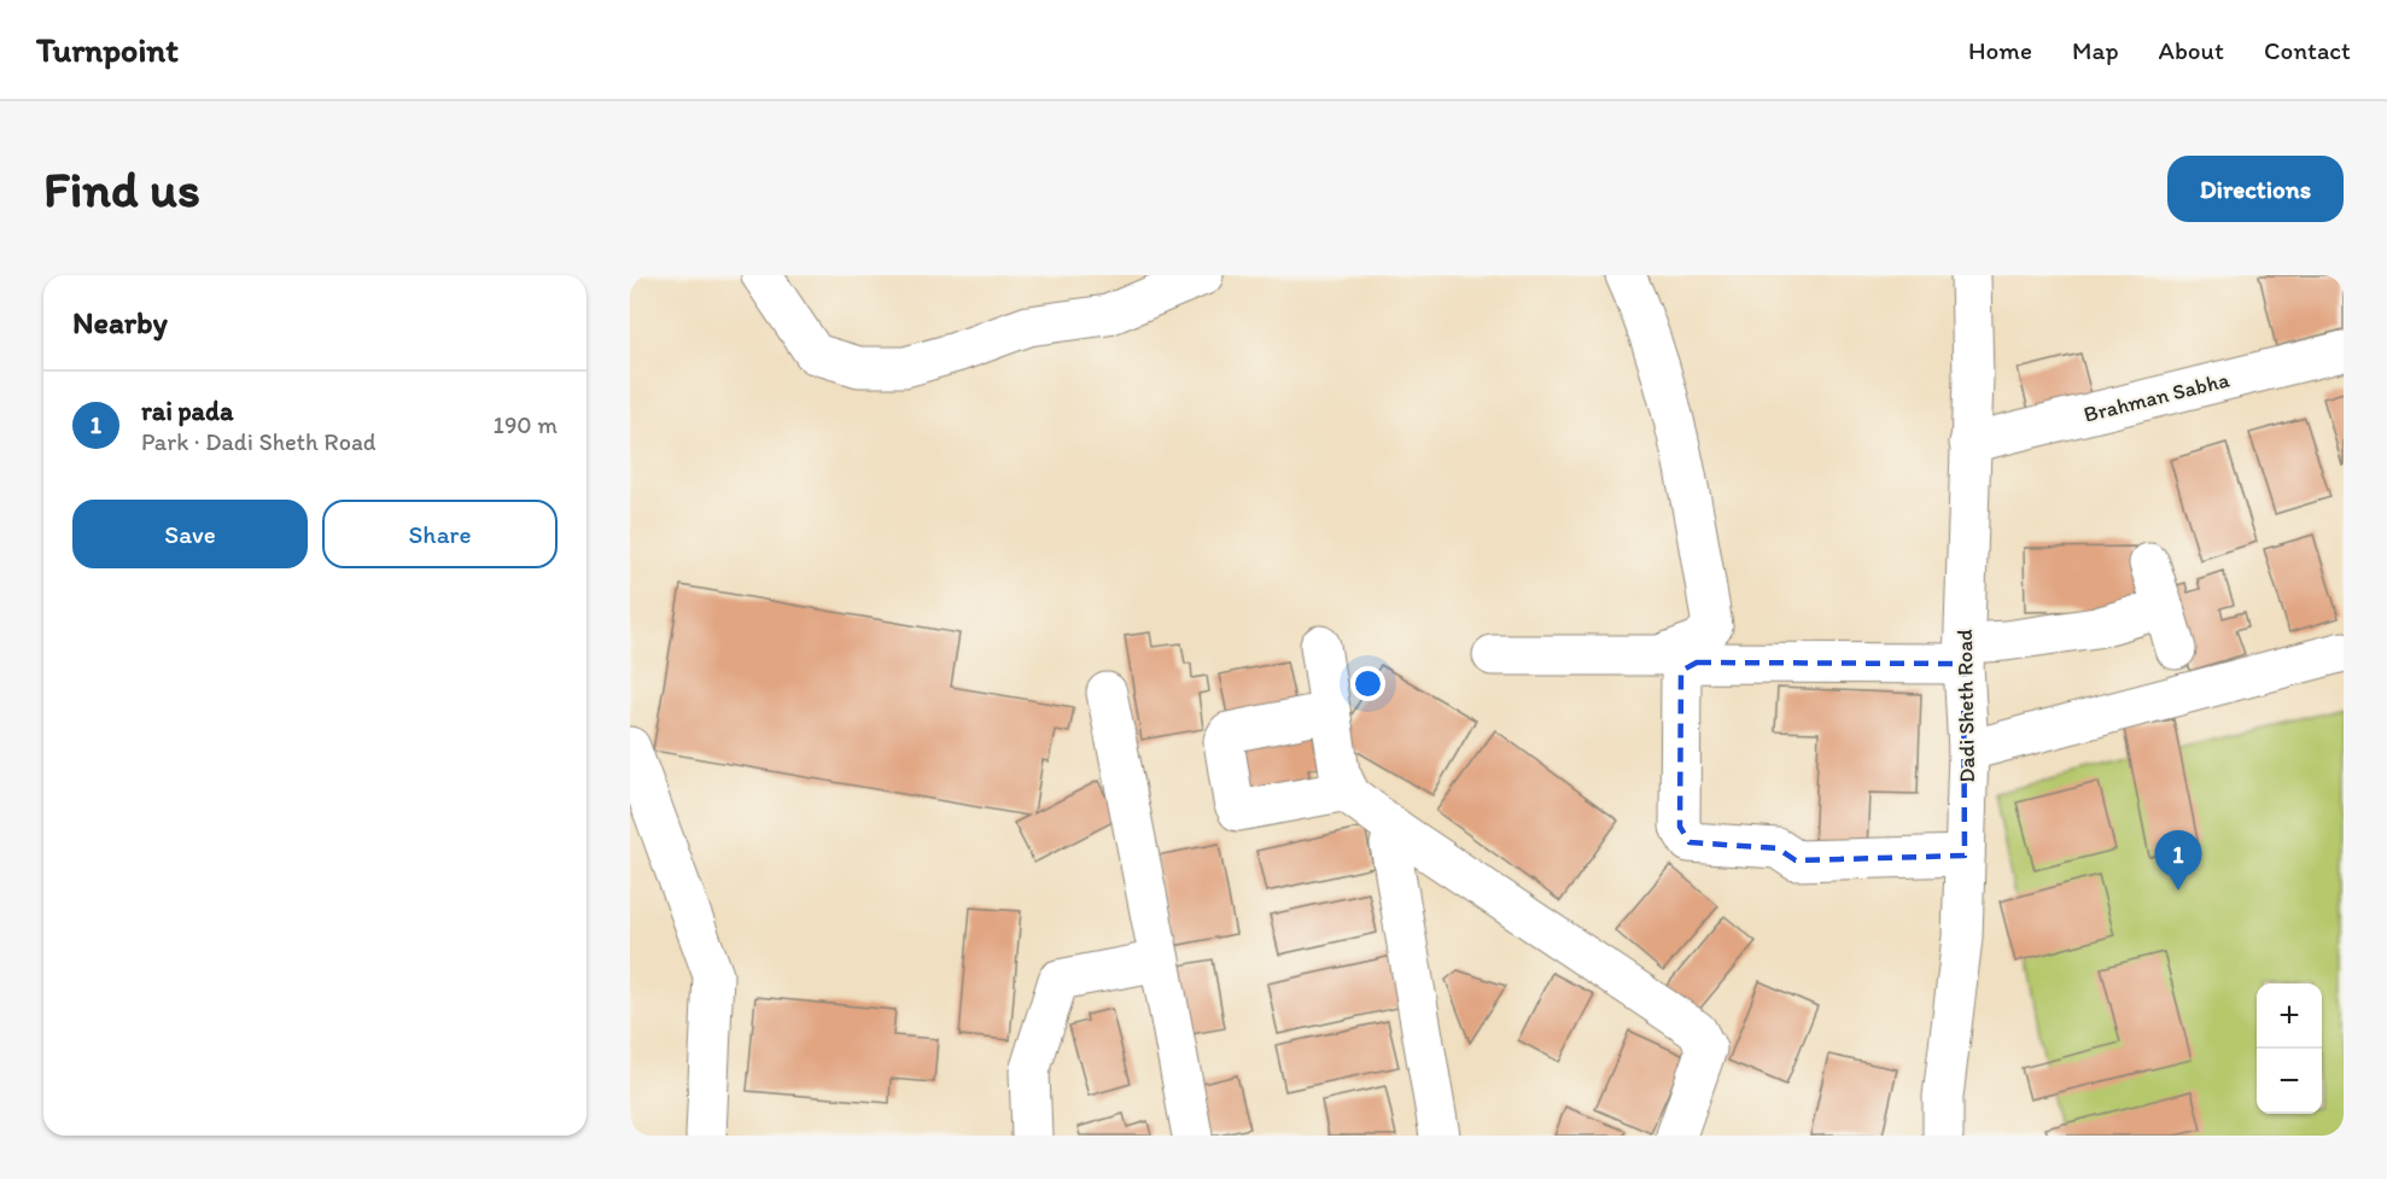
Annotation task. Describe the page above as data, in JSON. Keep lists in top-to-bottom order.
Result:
{
  "streets": {
    "street": ["Brahman Sabha", "Dadi Sheth Road"]
  },
  "crossings": [
    ["Brahman Sabha", "Dadi Sheth Road"]
  ],
  "page": {
    "header": "Turnpoint",
    "nav": [
      "Home",
      "Map",
      "About",
      "Contact"
    ],
    "buttons": [
      "Directions",
      ["Save", "Share"]
    ],
    "title": "Find us",
    "heading": "Nearby",
    "list": [
      {
        "mark": "1",
        "name": "rai pada",
        "note": "Park · Dadi Sheth Road",
        "value": "190 m"
      }
    ],
    "pins": "1",
    "map_buttons": ["+", "−"]
  }
}
